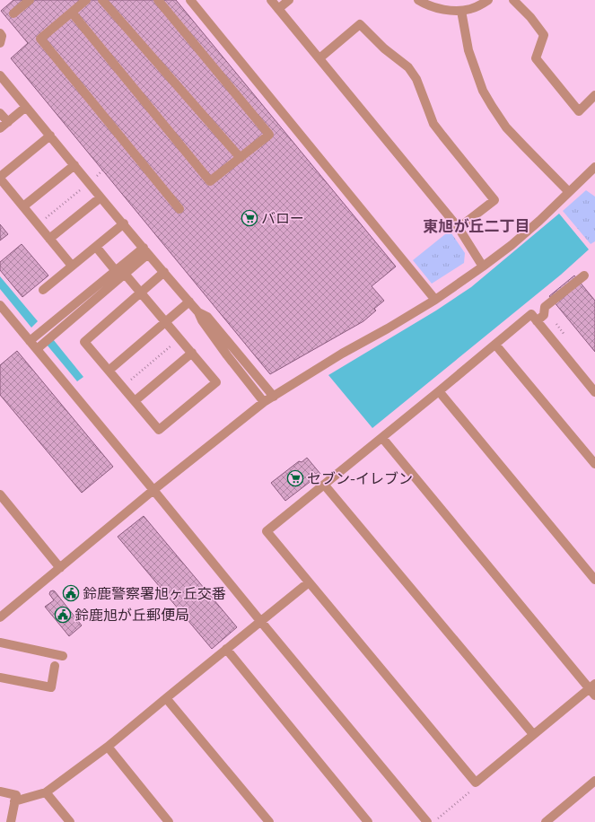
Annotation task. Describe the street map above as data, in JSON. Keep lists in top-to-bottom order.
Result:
{
  "districts": ["東旭が丘二丁目"],
  "places": {
    "supermarket": ["バロー", "セブン-イレブン"],
    "public building": ["鈴鹿警察署旭ヶ丘交番", "鈴鹿旭が丘郵便局"]
  }
}
